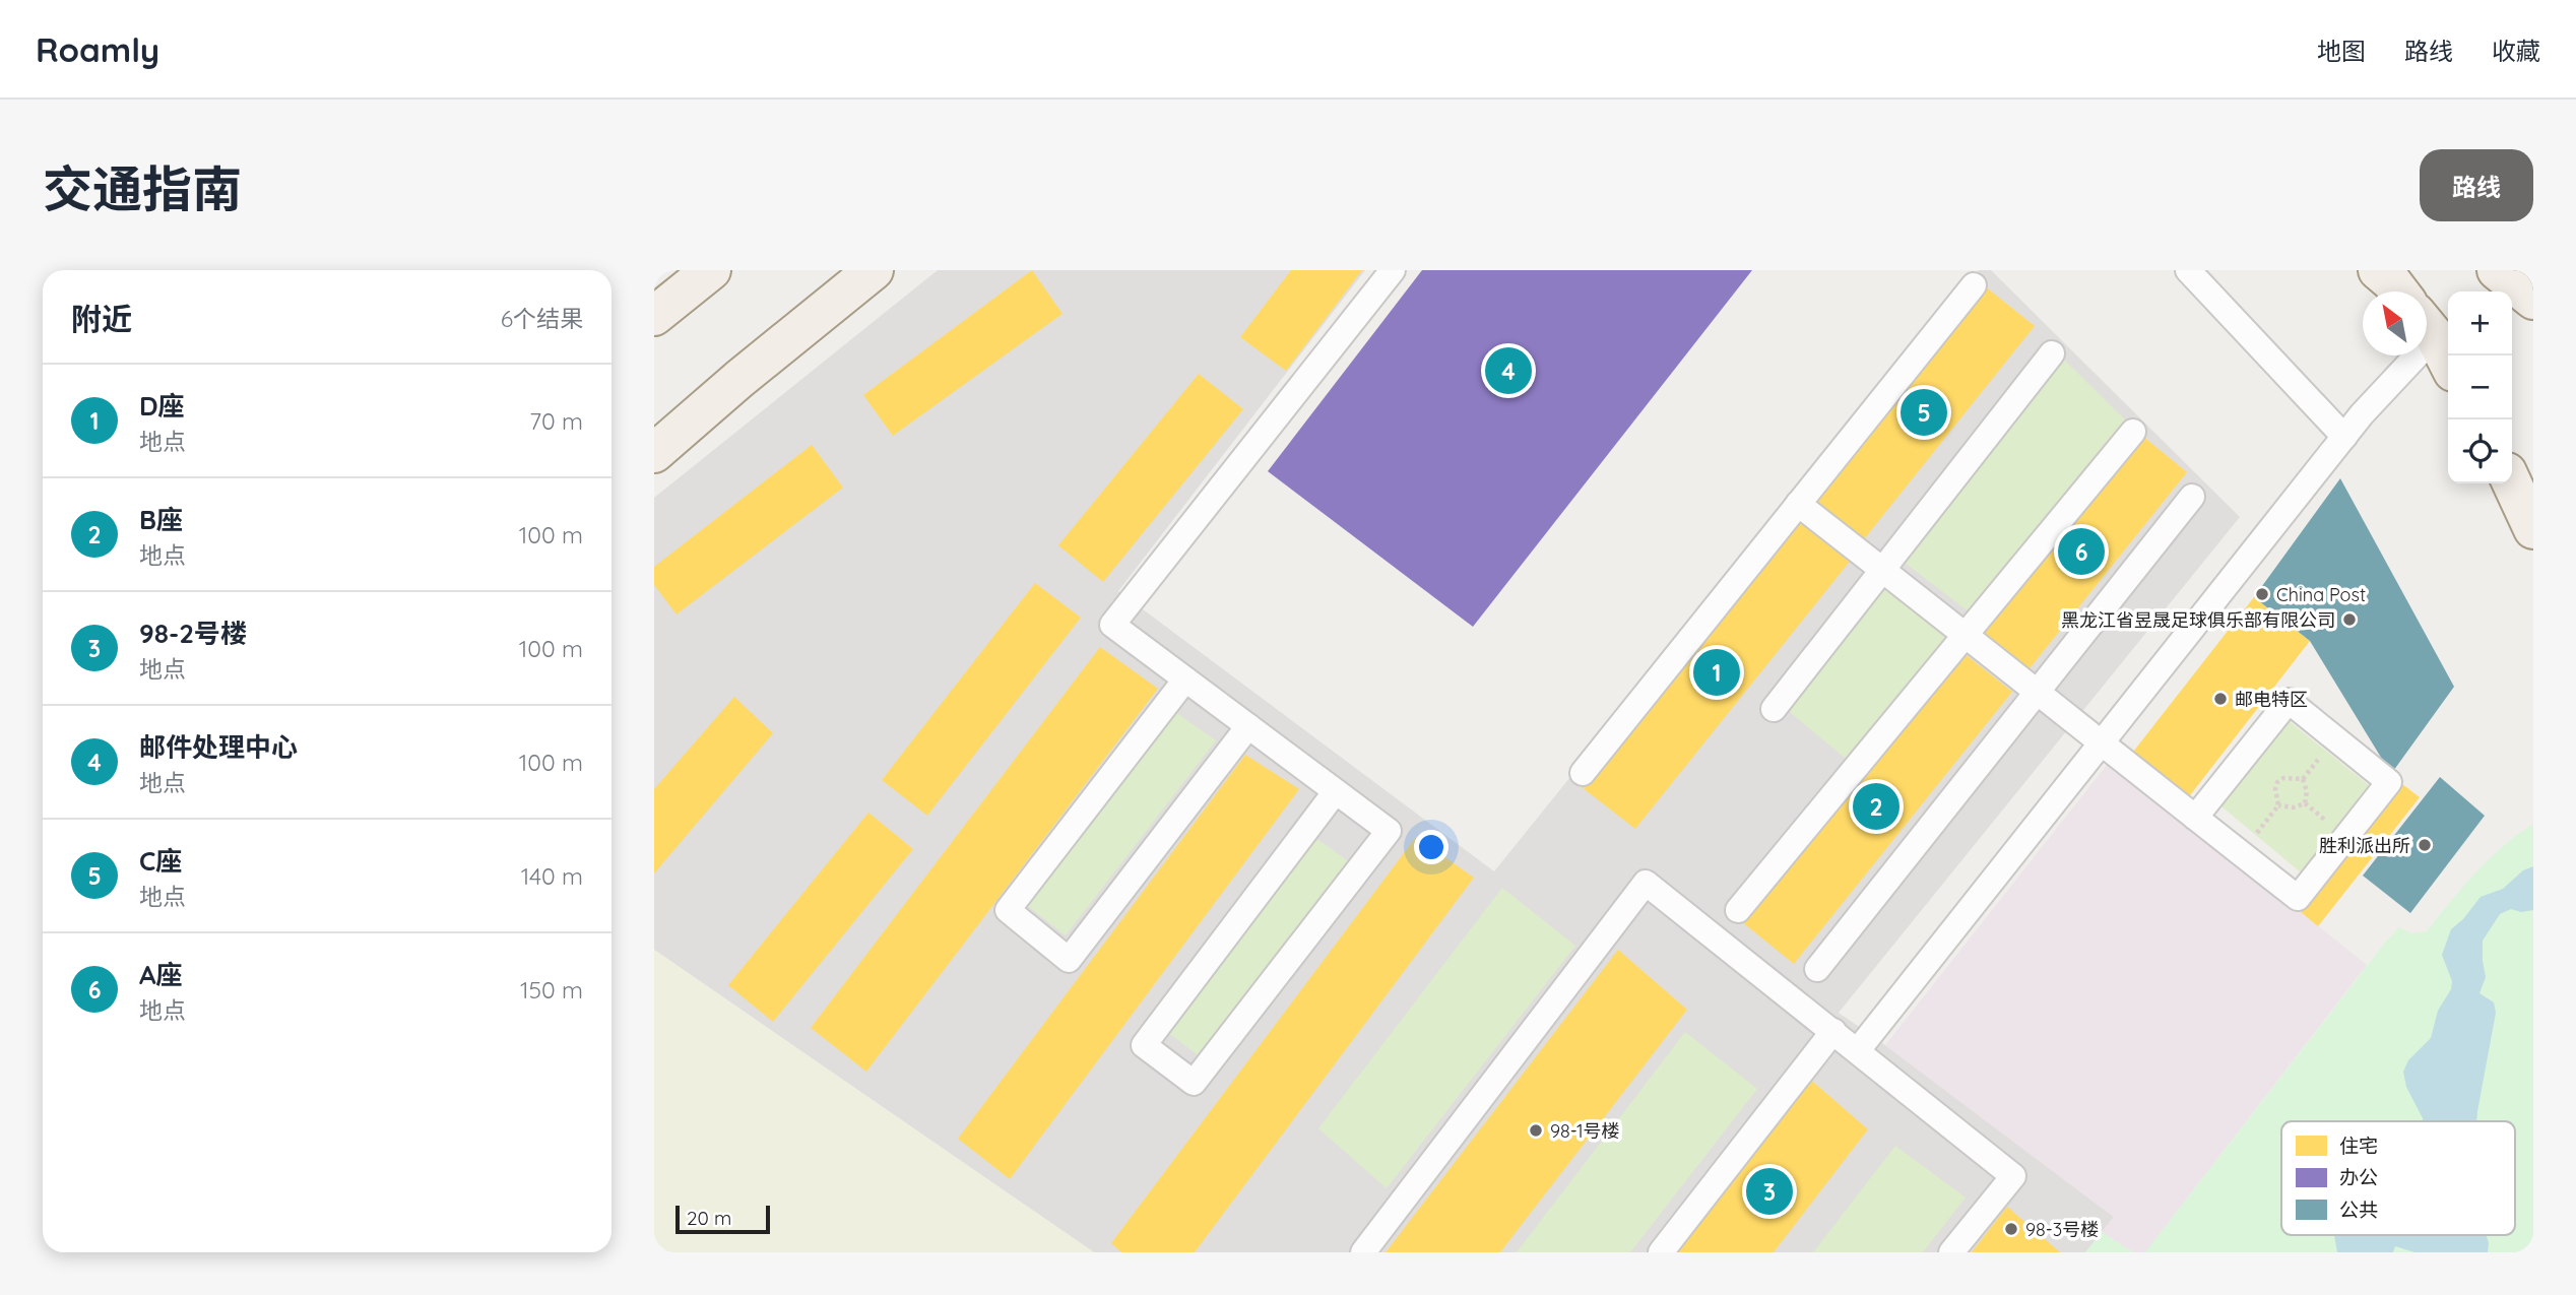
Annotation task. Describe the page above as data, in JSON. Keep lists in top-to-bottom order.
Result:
{
  "places": [
    "China Post",
    "黑龙江省昱晟足球俱乐部有限公司",
    "邮电特区",
    "胜利派出所",
    "98-1号楼",
    "98-3号楼"
  ],
  "legend": ["住宅", "办公", "公共"],
  "scale_bar": "20 m",
  "north": "top left",
  "page": {
    "header": "Roamly",
    "nav": ["地图", "路线", "收藏"],
    "title": "交通指南",
    "buttons": "路线",
    "heading": ["附近", "6个结果"],
    "map_buttons": ["+", "−"],
    "pins": [
      "4",
      "5",
      "6",
      "1",
      "2",
      "3"
    ],
    "list": [
      {
        "mark": "1",
        "name": "D座",
        "note": "地点",
        "value": "70 m"
      },
      {
        "mark": "2",
        "name": "B座",
        "note": "地点",
        "value": "100 m"
      },
      {
        "mark": "3",
        "name": "98-2号楼",
        "note": "地点",
        "value": "100 m"
      },
      {
        "mark": "4",
        "name": "邮件处理中心",
        "note": "地点",
        "value": "100 m"
      },
      {
        "mark": "5",
        "name": "C座",
        "note": "地点",
        "value": "140 m"
      },
      {
        "mark": "6",
        "name": "A座",
        "note": "地点",
        "value": "150 m"
      }
    ],
    "scale": "20 m"
  }
}
